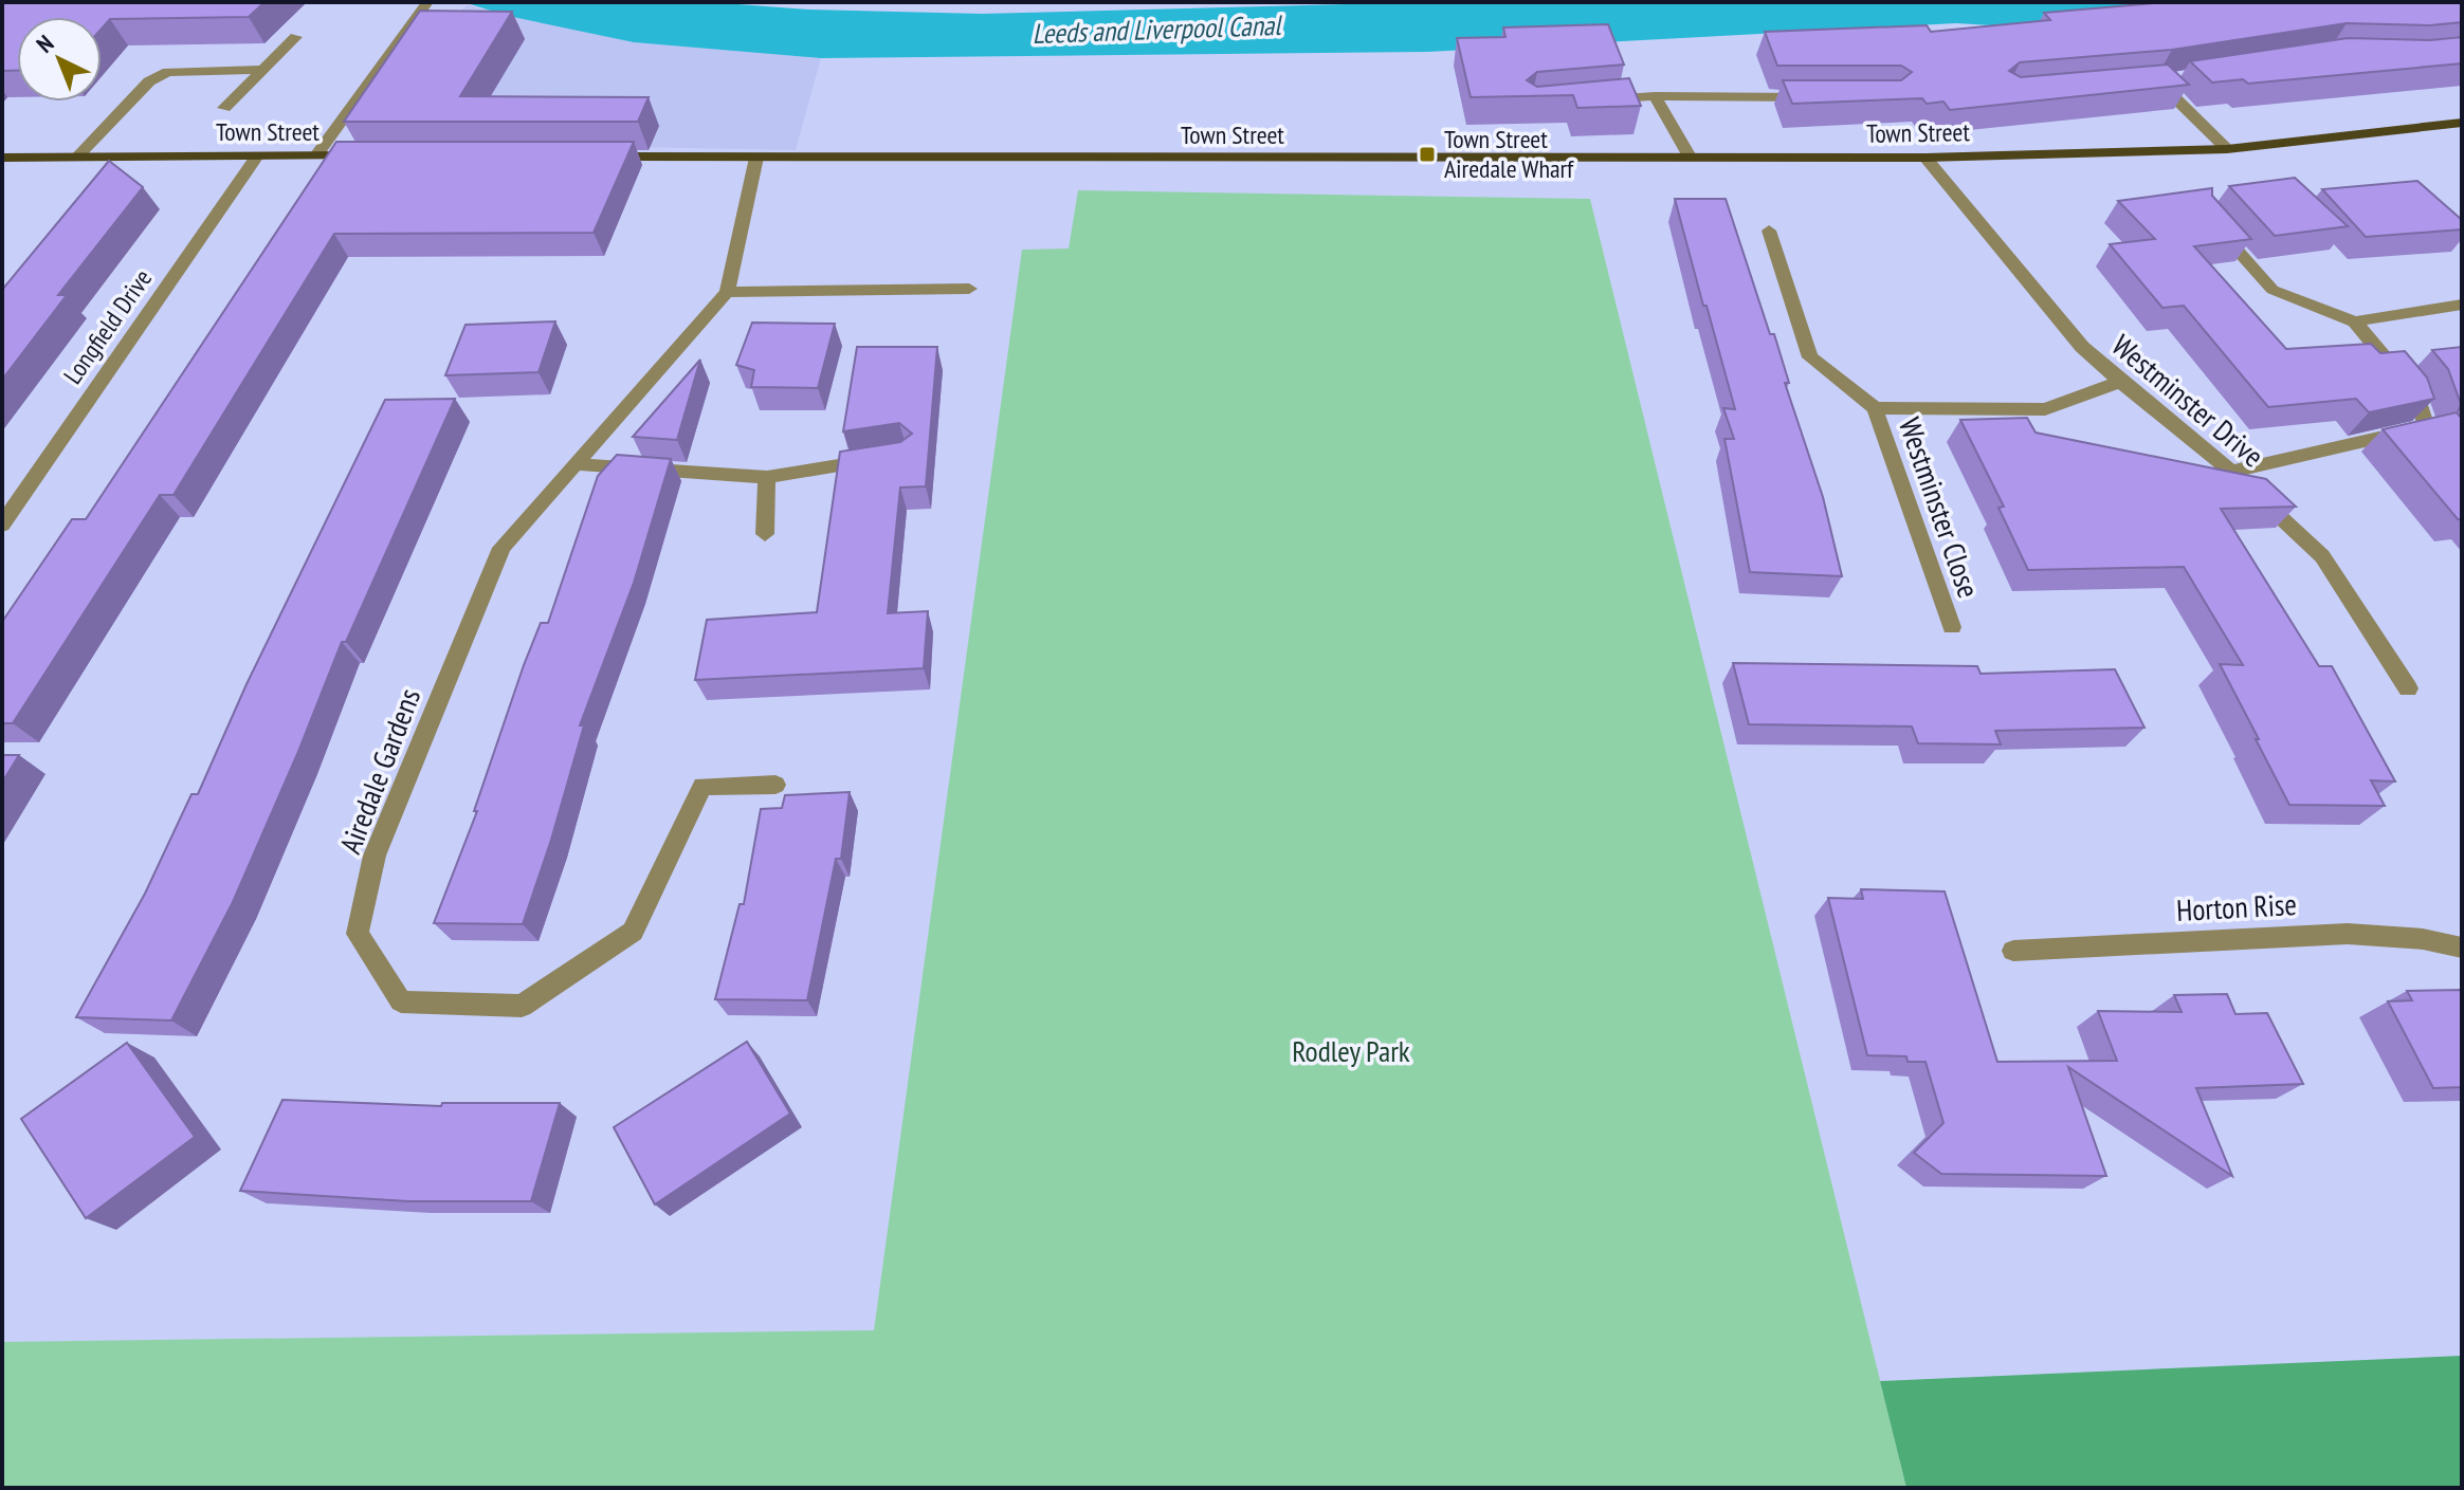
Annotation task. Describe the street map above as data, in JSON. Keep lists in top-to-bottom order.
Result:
{
  "streets": {
    "main road": ["Town Street"],
    "street": [
      "Longfield Drive",
      "Westminster Drive",
      "Westminster Close",
      "Airedale Gardens",
      "Horton Rise"
    ]
  },
  "crossings": [
    ["Town Street", "Longfield Drive"],
    ["Town Street", "Westminster Drive"],
    ["Town Street", "Airedale Gardens"],
    ["Westminster Drive", "Westminster Close"]
  ],
  "water": ["Leeds and Liverpool Canal"],
  "parks": ["Rodley Park"],
  "places": {
    "transit": ["Town Street Airedale Wharf"]
  },
  "north": "top left"
}
